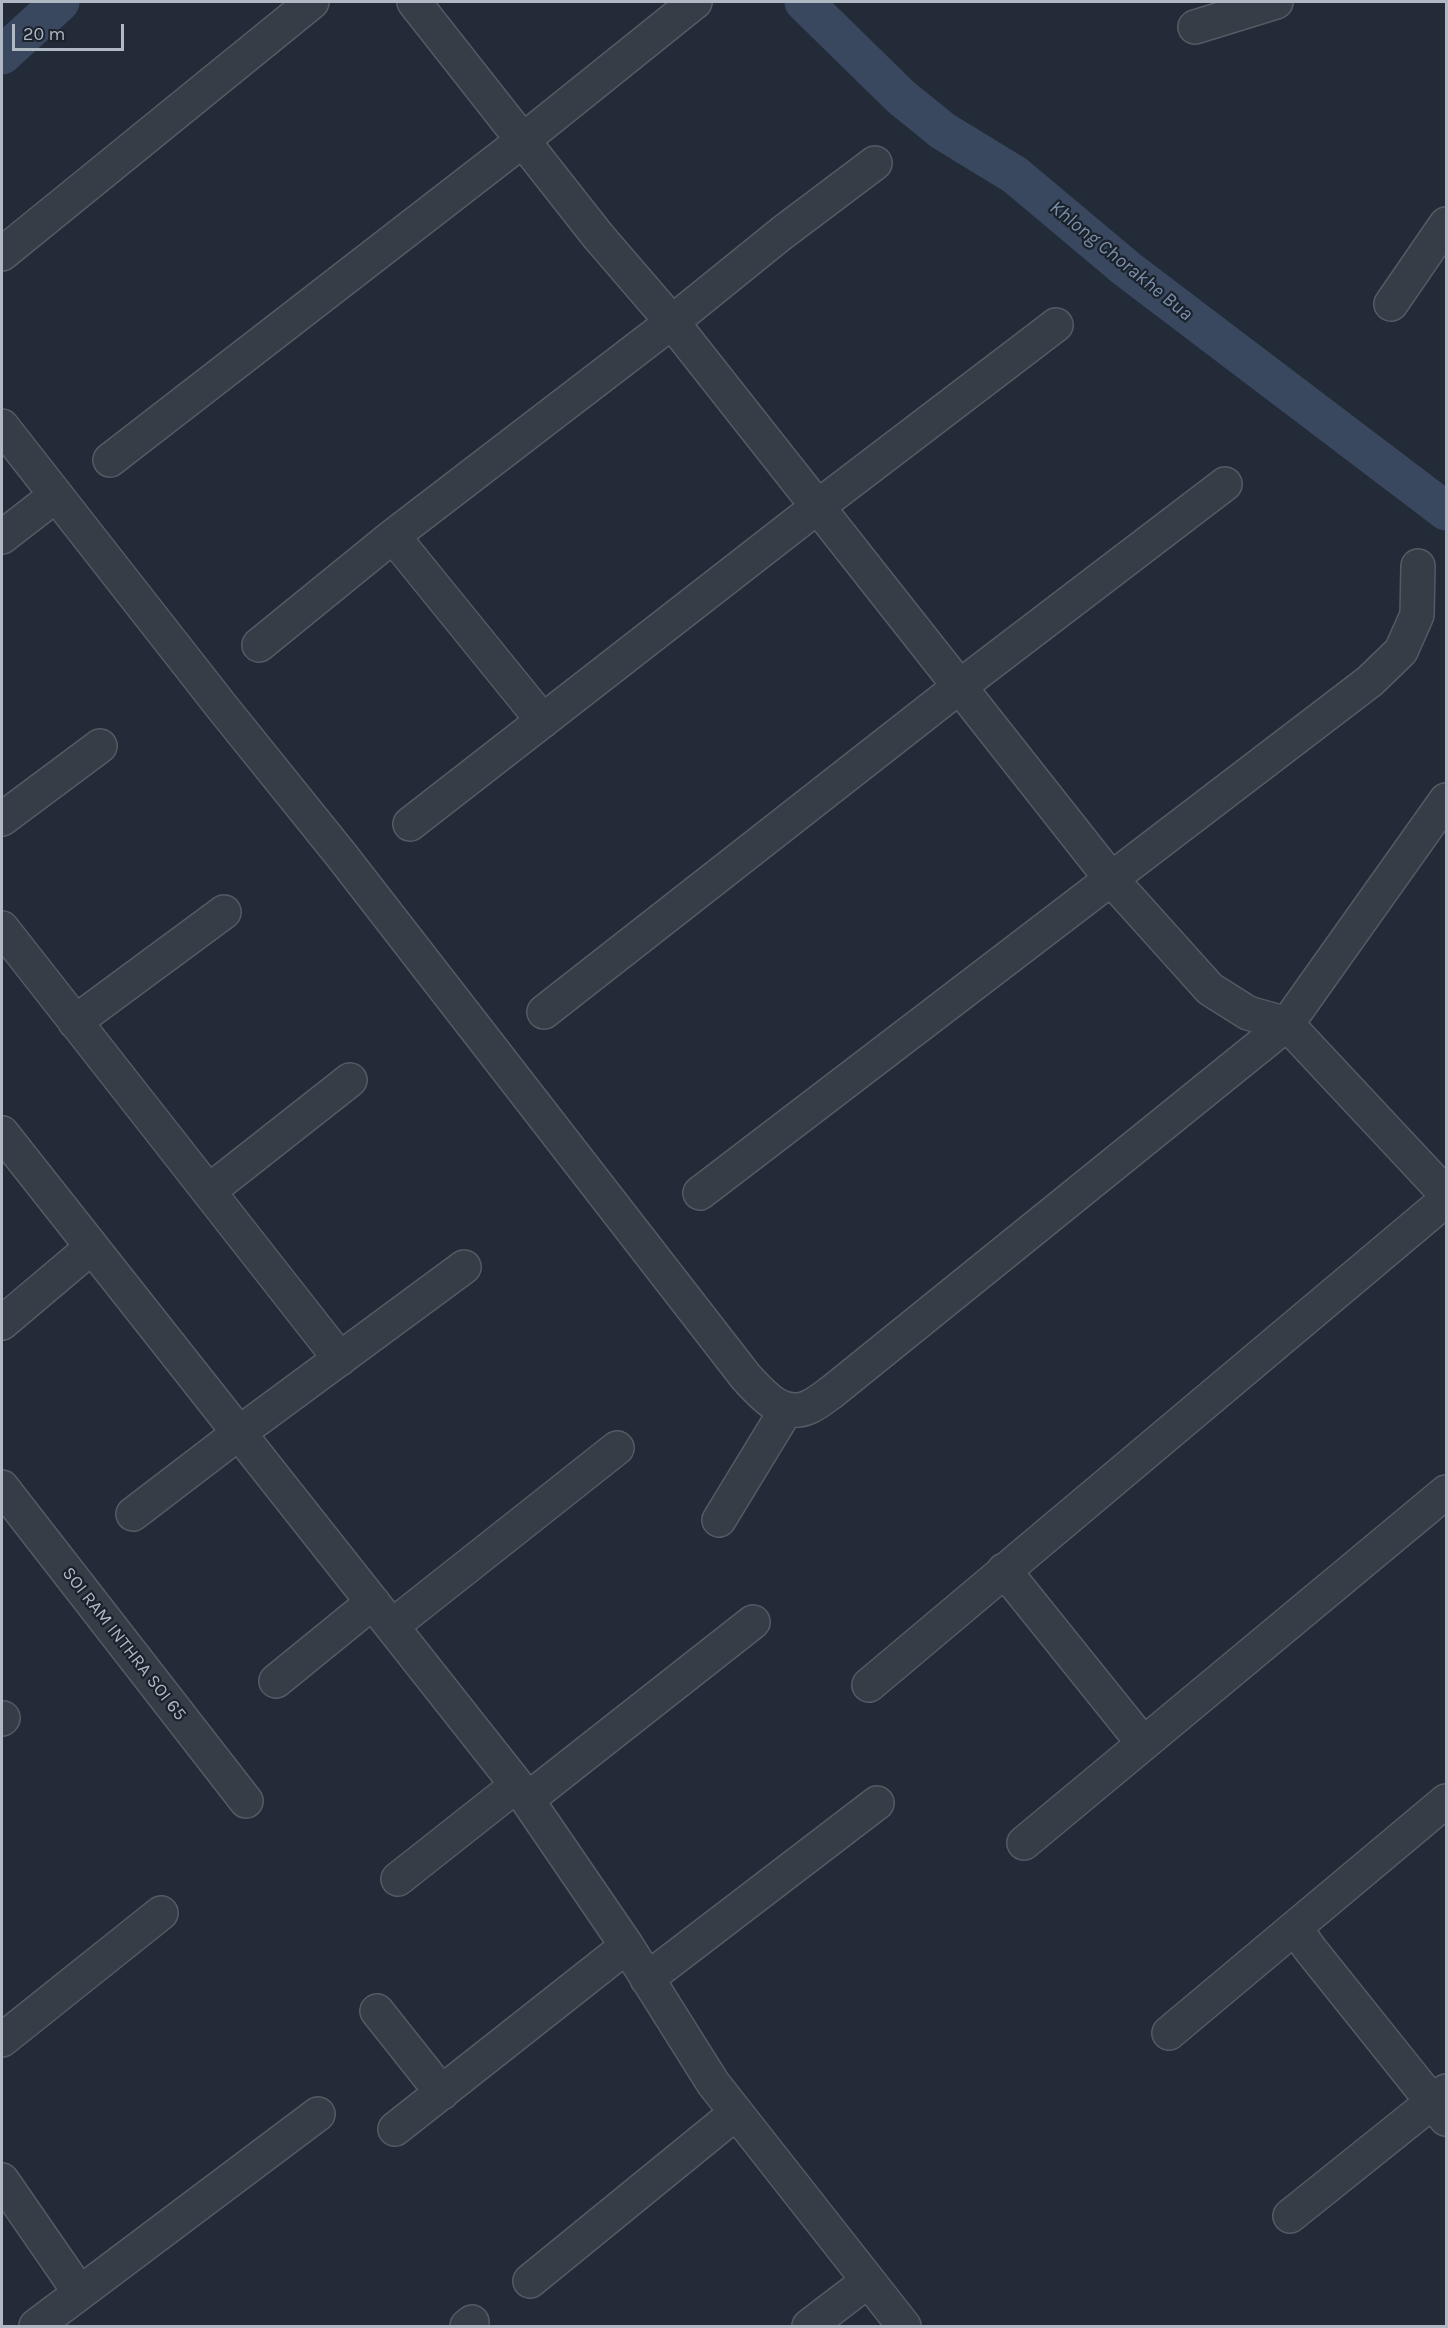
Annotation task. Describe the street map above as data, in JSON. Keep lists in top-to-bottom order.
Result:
{
  "streets": {
    "street": ["SOI RAM INTHRA SOI 65"]
  },
  "water": ["Khlong Chorakhe Bua"],
  "scale_bar": "20 m"
}
